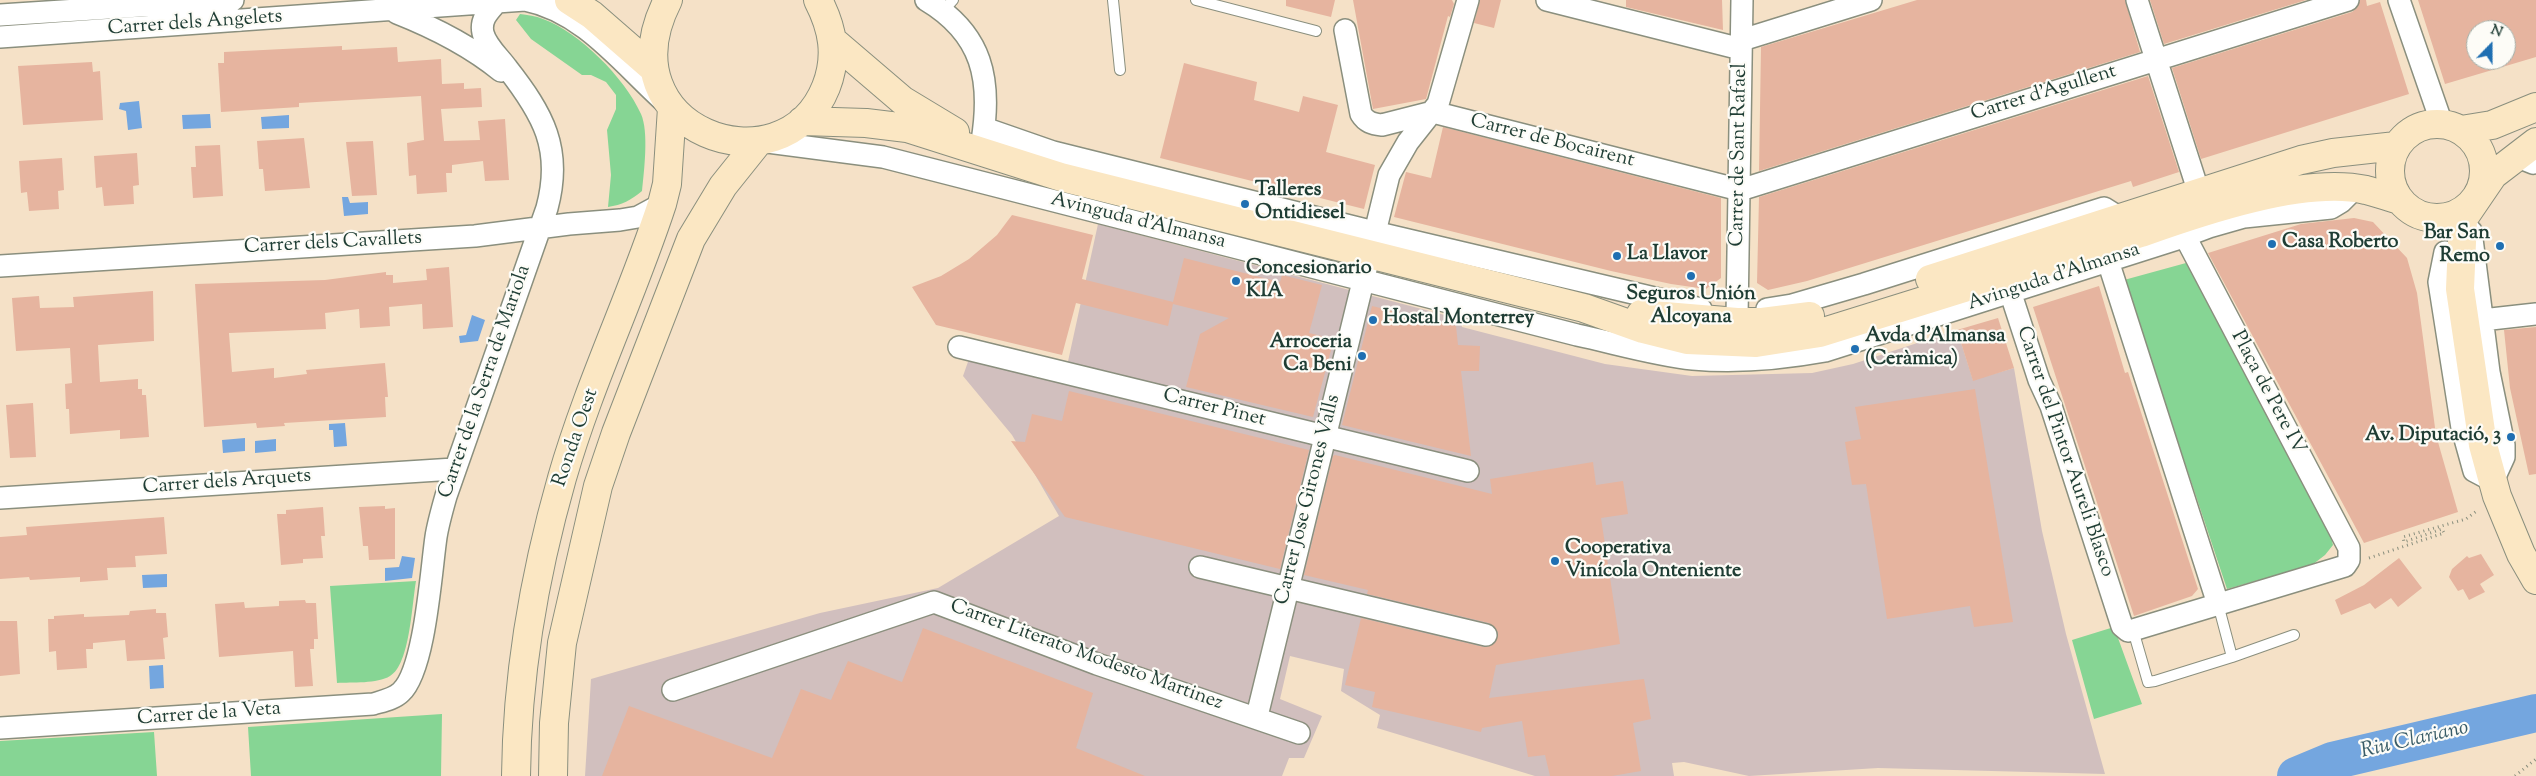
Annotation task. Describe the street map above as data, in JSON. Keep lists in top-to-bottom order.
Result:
{
  "streets": {
    "street": [
      "Carrer dels Angelets",
      "Carrer d'Agullent",
      "Carrer de Bocairent",
      "Carrer de Sant Rafael",
      "Avinguda d'Almansa",
      "Carrer dels Cavallets",
      "Carrer de la Serra de Mariola",
      "Plaça de Pere IV",
      "Carrer Pinet",
      "Ronda Oest",
      "Carrer del Pintor Aureli Blasco",
      "Carrer dels Arquets",
      "Carrer Jose Girones Valls",
      "Carrer Literato Modesto Martinez",
      "Carrer de la Veta"
    ]
  },
  "crossings": [
    ["Carrer dels Angelets", "Carrer de la Serra de Mariola"],
    ["Carrer dels Angelets", "Ronda Oest"],
    ["Carrer d'Agullent", "Carrer de Bocairent"],
    ["Carrer d'Agullent", "Carrer de Sant Rafael"],
    ["Carrer de Bocairent", "Carrer de Sant Rafael"],
    ["Carrer de Bocairent", "Carrer Jose Girones Valls"],
    ["Carrer de Sant Rafael", "Avinguda d'Almansa"],
    ["Avinguda d'Almansa", "Plaça de Pere IV"],
    ["Avinguda d'Almansa", "Ronda Oest"],
    ["Avinguda d'Almansa", "Carrer del Pintor Aureli Blasco"],
    ["Avinguda d'Almansa", "Carrer Jose Girones Valls"],
    ["Carrer dels Cavallets", "Carrer de la Serra de Mariola"],
    ["Carrer dels Cavallets", "Ronda Oest"],
    ["Carrer de la Serra de Mariola", "Carrer dels Arquets"],
    ["Carrer de la Serra de Mariola", "Carrer de la Veta"],
    ["Carrer Pinet", "Carrer Jose Girones Valls"],
    ["Carrer Jose Girones Valls", "Carrer Literato Modesto Martinez"]
  ],
  "water": ["Riu Clariano"],
  "places": [
    "Talleres Ontidiesel",
    "Casa Roberto",
    "Bar San Remo",
    "La Llavor",
    "Seguros Unión Alcoyana",
    "Concesionario KIA",
    "Hostal Monterrey",
    "Avda d'Almansa (Ceràmica)",
    "Arroceria Ca Beni",
    "Av. Diputació, 3",
    "Cooperativa Vinícola Onteniente"
  ],
  "north": "top"
}
